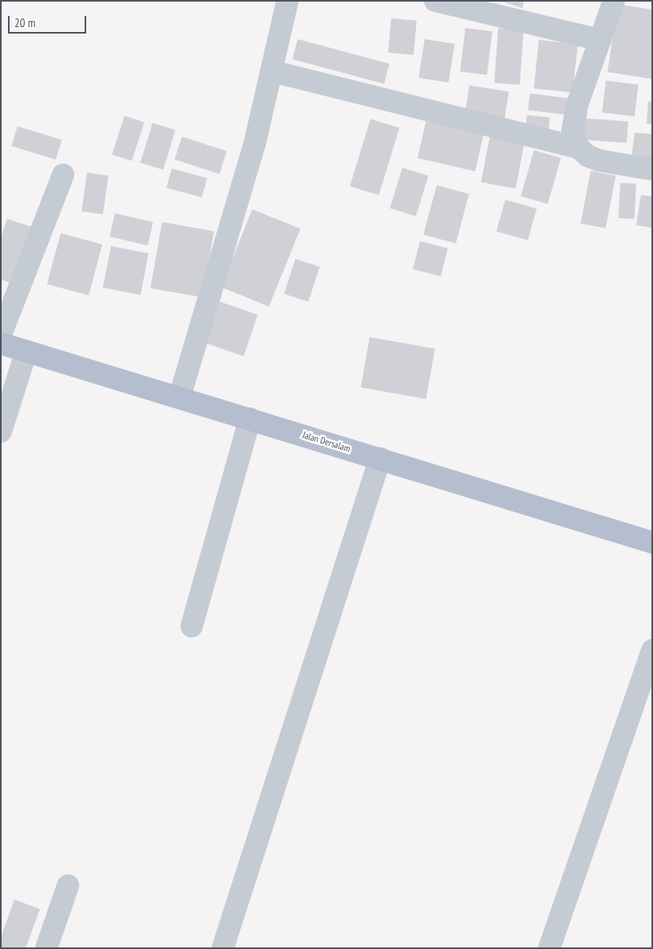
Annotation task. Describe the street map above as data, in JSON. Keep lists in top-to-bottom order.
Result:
{
  "streets": {
    "main road": ["Jalan Dersalam"]
  },
  "scale_bar": "20 m"
}
